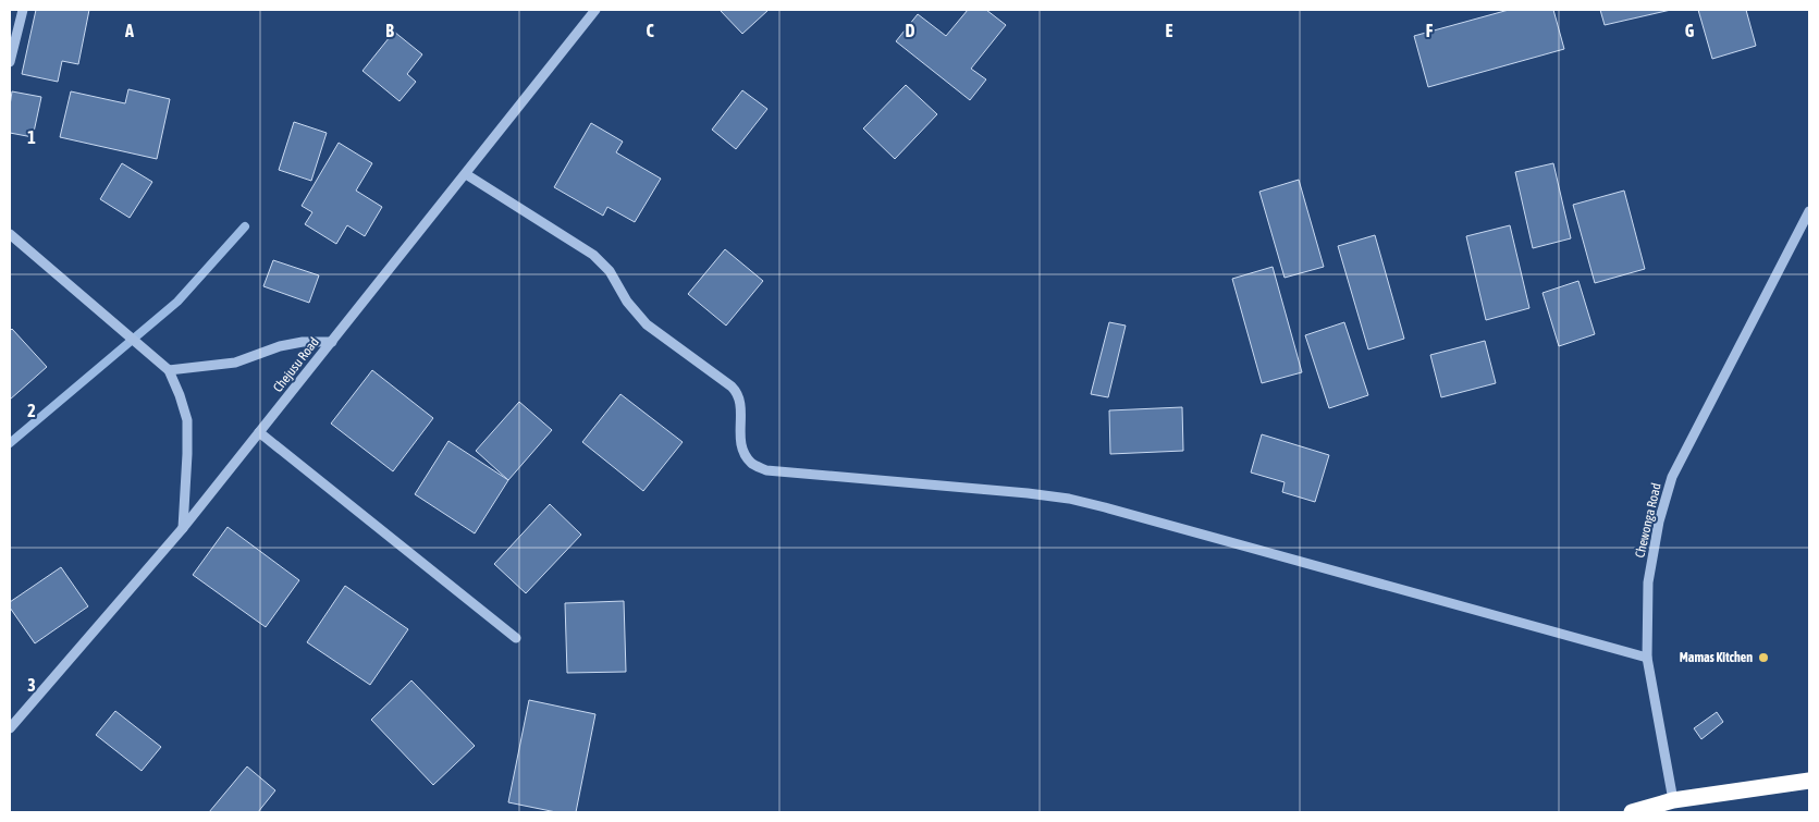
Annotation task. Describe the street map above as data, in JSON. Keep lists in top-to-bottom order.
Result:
{
  "streets": {
    "street": ["Chejusu Road", "Chewonga Road"]
  },
  "places": ["Mamas Kitchen"],
  "grid": {
    "columns": [
      "A",
      "B",
      "C",
      "D",
      "E",
      "F",
      "G"
    ],
    "rows": ["1", "2", "3"]
  }
}
